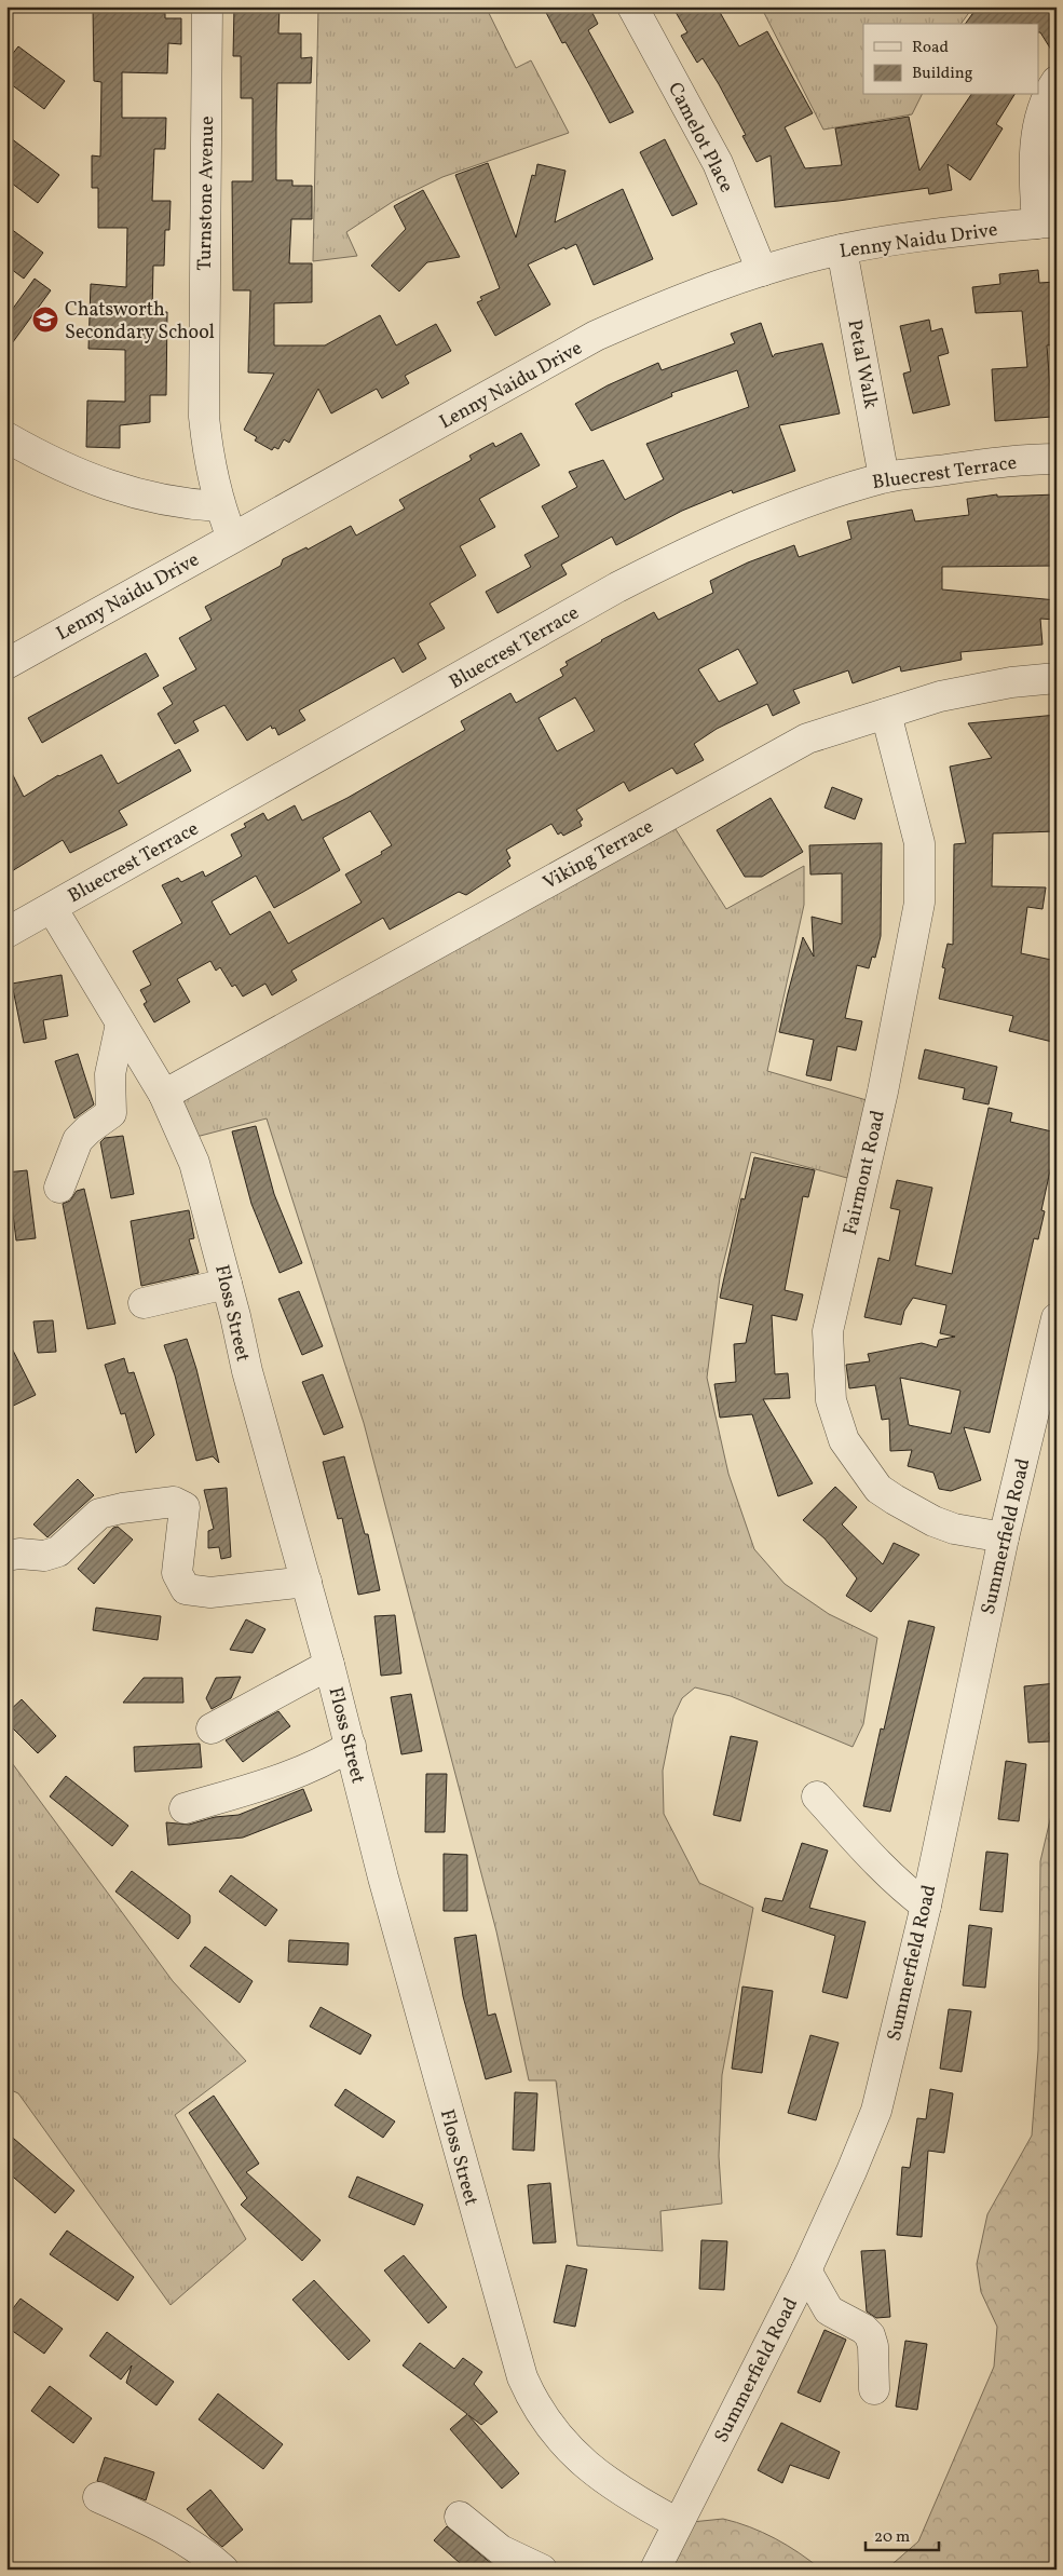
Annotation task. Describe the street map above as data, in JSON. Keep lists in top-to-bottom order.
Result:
{
  "streets": {
    "street": [
      "Camelot Place",
      "Turnstone Avenue",
      "Lenny Naidu Drive",
      "Petal Walk",
      "Bluecrest Terrace",
      "Viking Terrace",
      "Fairmont Road",
      "Floss Street",
      "Summerfield Road"
    ]
  },
  "crossings": [
    ["Camelot Place", "Lenny Naidu Drive"],
    ["Turnstone Avenue", "Lenny Naidu Drive"],
    ["Lenny Naidu Drive", "Petal Walk"],
    ["Petal Walk", "Bluecrest Terrace"],
    ["Bluecrest Terrace", "Floss Street"],
    ["Viking Terrace", "Fairmont Road"],
    ["Viking Terrace", "Floss Street"],
    ["Fairmont Road", "Summerfield Road"],
    ["Floss Street", "Summerfield Road"]
  ],
  "places": {
    "school or university": ["Chatsworth Secondary School"]
  },
  "legend": ["Road", "Building"],
  "scale_bar": "20 m"
}
